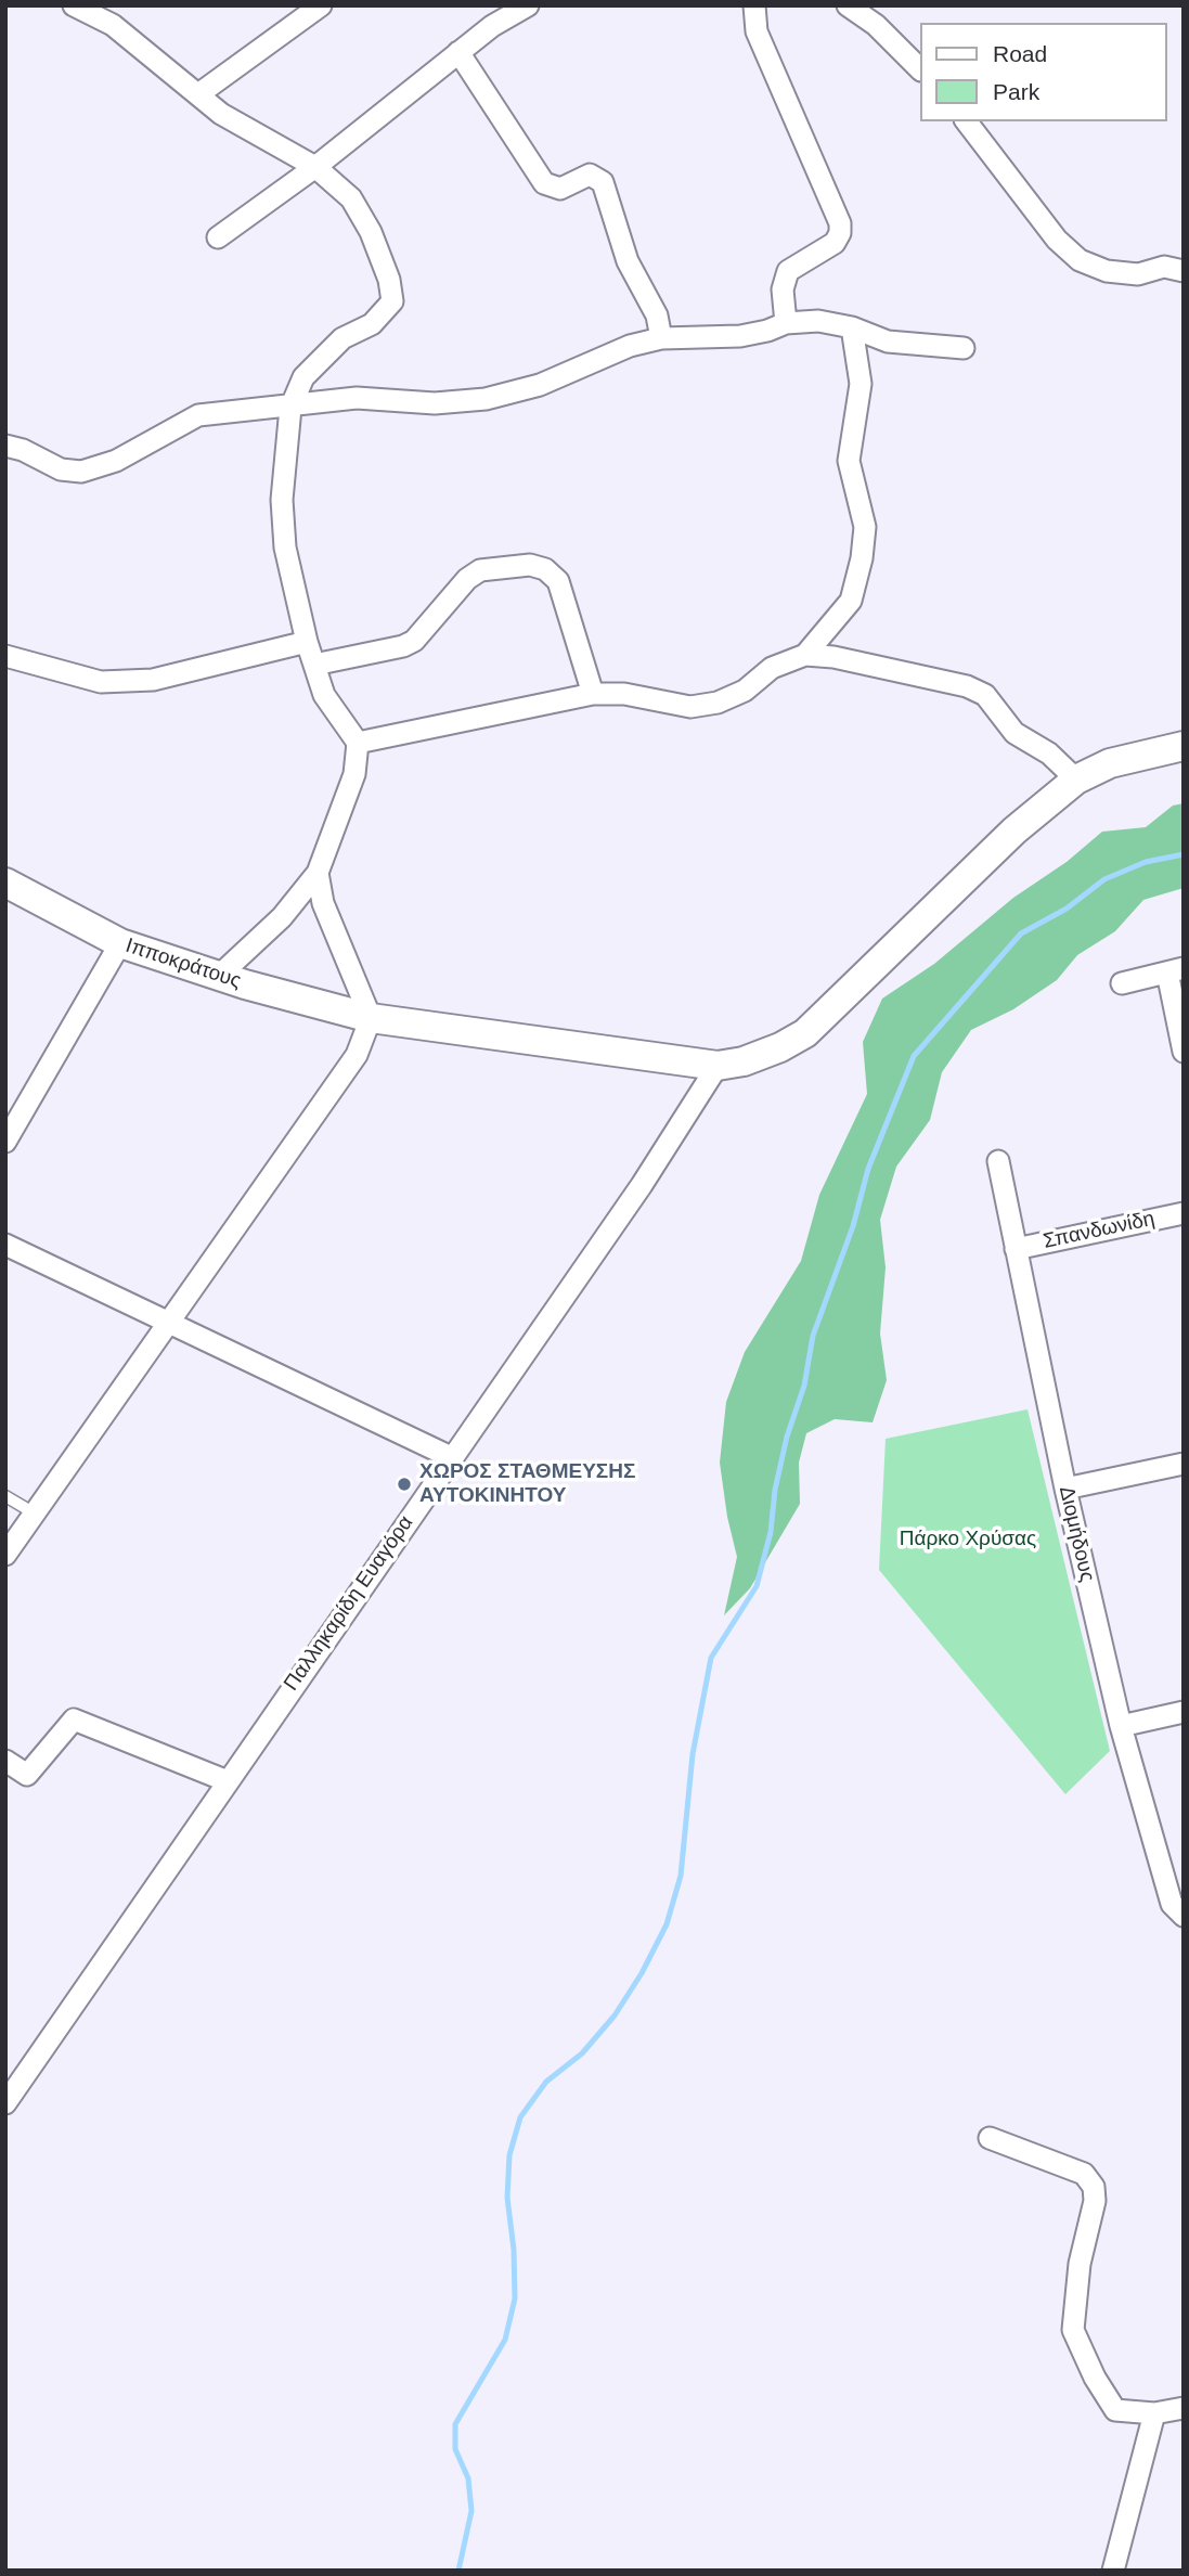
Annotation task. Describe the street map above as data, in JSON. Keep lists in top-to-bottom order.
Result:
{
  "streets": {
    "street": [
      "Ιπποκράτους",
      "Σπανδωνίδη",
      "Διομήδους",
      "Παλληκαρίδη Ευαγόρα"
    ]
  },
  "crossings": [
    ["Ιπποκράτους", "Παλληκαρίδη Ευαγόρα"],
    ["Σπανδωνίδη", "Διομήδους"]
  ],
  "parks": ["Πάρκο Χρύσας"],
  "places": ["ΧΩΡΟΣ ΣΤΑΘΜΕΥΣΗΣ ΑΥΤΟΚΙΝΗΤΟΥ"],
  "legend": ["Road", "Park"]
}
